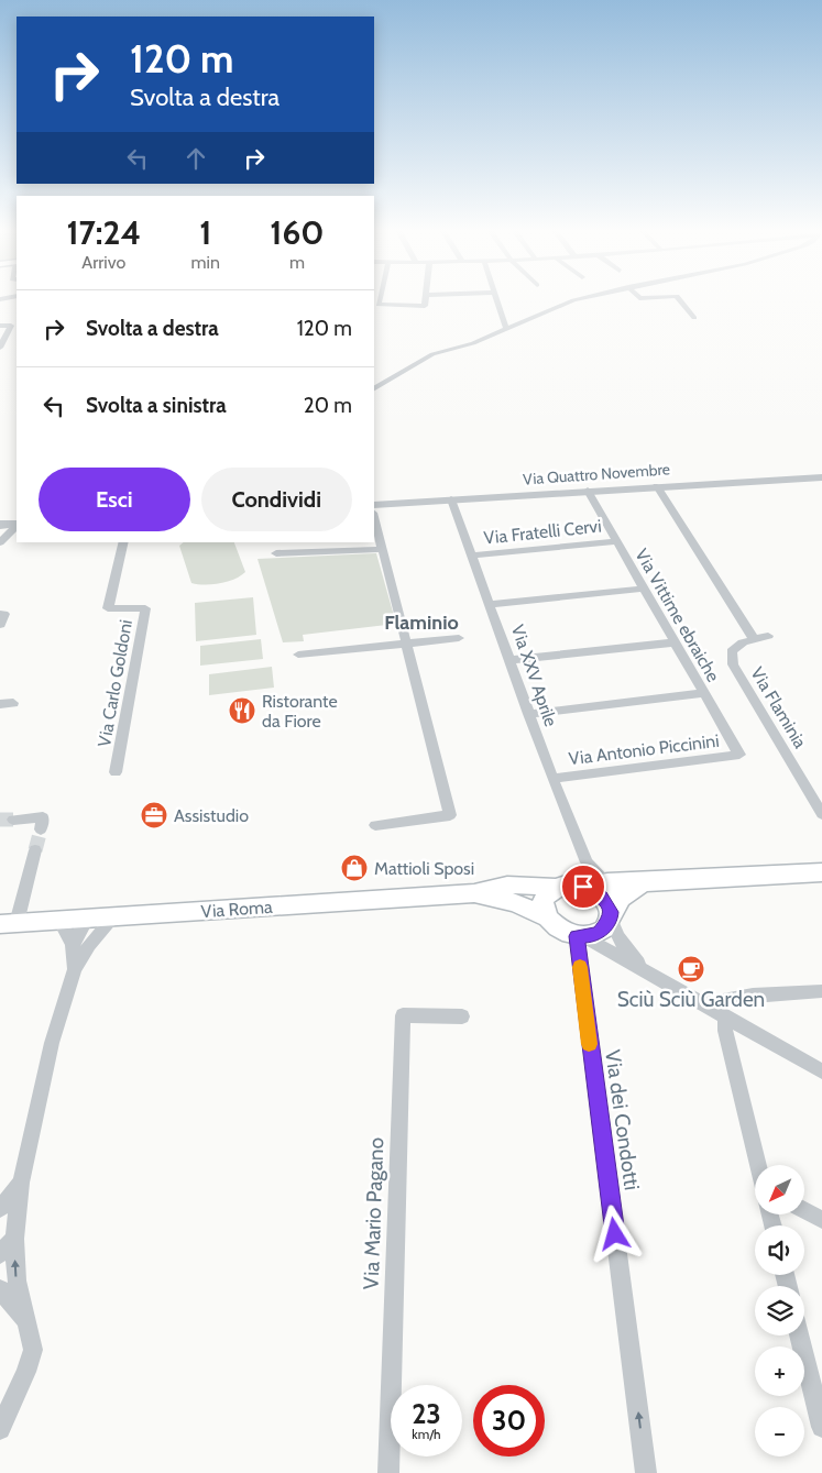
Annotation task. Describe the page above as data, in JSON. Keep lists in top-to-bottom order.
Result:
{
  "streets": {
    "main road": ["Via Roma"],
    "street": [
      "Via Quattro Novembre",
      "Via Fratelli Cervi",
      "Via Vittime ebraiche",
      "Via XXV Aprile",
      "Via Carlo Goldoni",
      "Via Flaminia",
      "Via Antonio Piccinini",
      "Via dei Condotti",
      "Via Mario Pagano"
    ]
  },
  "crossings": [
    ["Via Quattro Novembre", "Via Vittime ebraiche"],
    ["Via Quattro Novembre", "Via XXV Aprile"],
    ["Via Fratelli Cervi", "Via Vittime ebraiche"],
    ["Via Fratelli Cervi", "Via XXV Aprile"],
    ["Via Vittime ebraiche", "Via Antonio Piccinini"],
    ["Via XXV Aprile", "Via Antonio Piccinini"],
    ["Via XXV Aprile", "Via Roma"],
    ["Via XXV Aprile", "Via dei Condotti"],
    ["Via Roma", "Via dei Condotti"]
  ],
  "one_way": ["Via dei Condotti"],
  "districts": ["Flaminio"],
  "places": {
    "restaurant": ["Ristorante da Fiore"],
    "office": ["Assistudio"],
    "shop": ["Mattioli Sposi"],
    "cafe": ["Sciù Sciù Garden"]
  },
  "north": "bottom left",
  "page": {
    "turn": ["120 m", "Svolta a destra"],
    "eta": [
      "17:24",
      "Arrivo",
      "1",
      "min",
      "160",
      "m"
    ],
    "list": [
      {
        "name": "Svolta a destra",
        "value": "120 m"
      },
      {
        "name": "Svolta a sinistra",
        "value": "20 m"
      }
    ],
    "buttons": ["Esci", "Condividi"],
    "map_buttons": ["+", "−"],
    "speed": "23 km/h",
    "limit": "30"
  }
}
